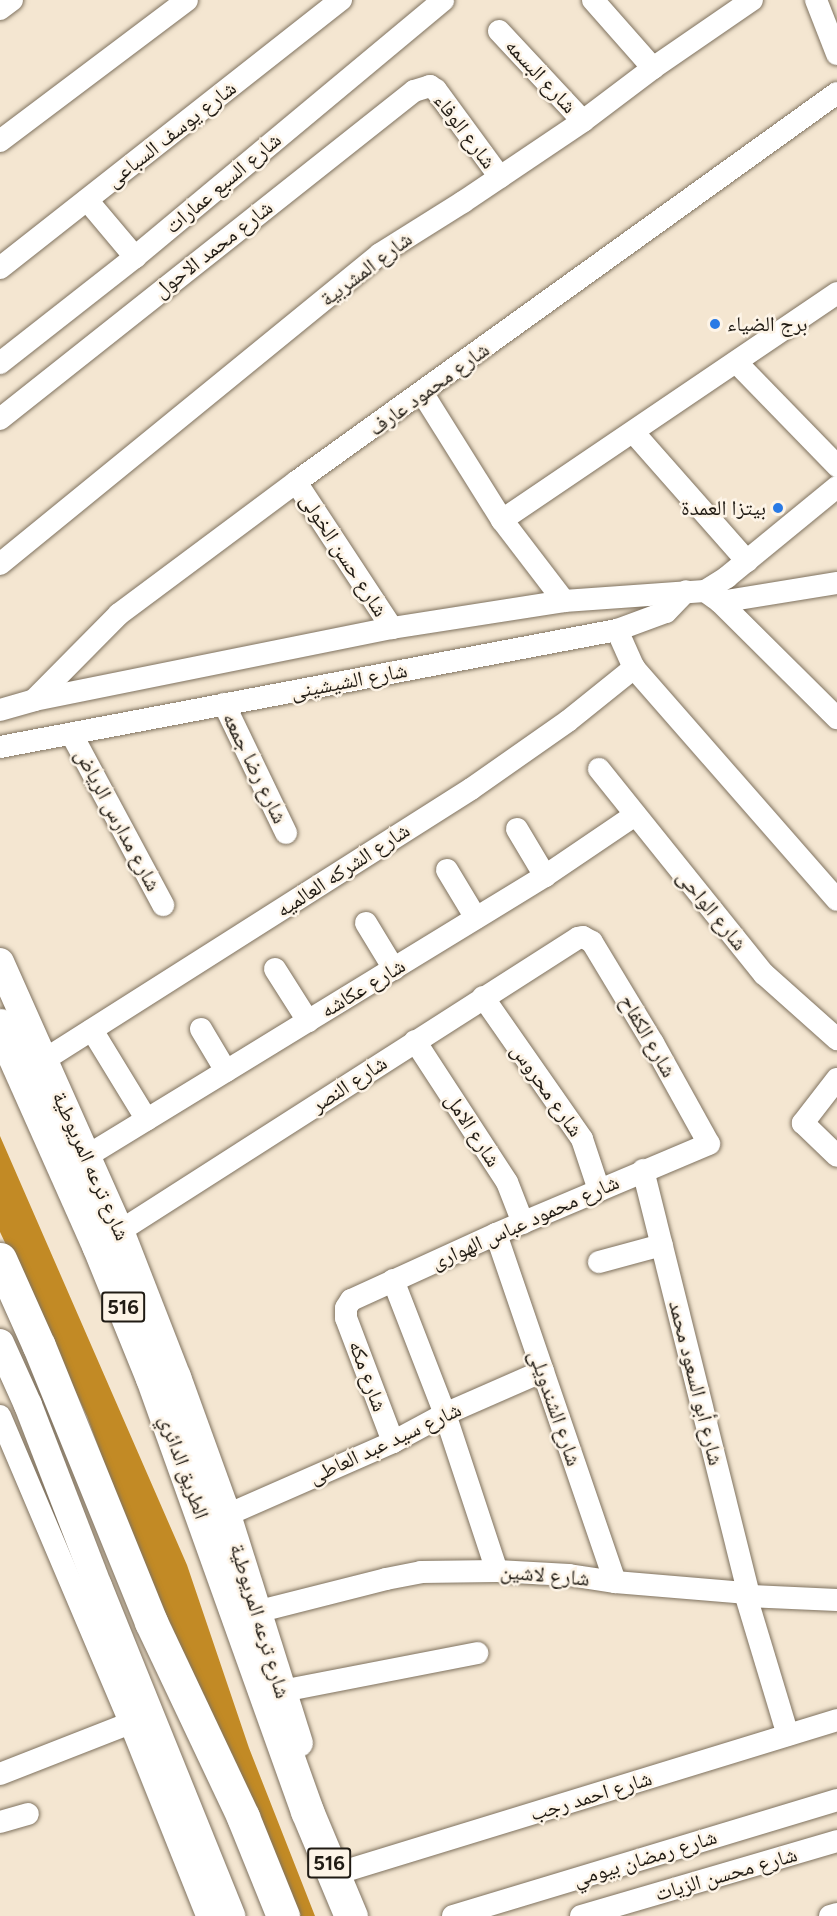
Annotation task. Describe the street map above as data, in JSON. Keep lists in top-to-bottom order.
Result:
{
  "streets": {
    "highway": ["516", "الطريق الدائري"],
    "main road": ["شارع ترعه المريوطية"],
    "street": [
      "شارع البسمه",
      "شارع الوفاء",
      "شارع يوسف السباعى",
      "شارع السبع عمارات",
      "شارع محمد الاحول",
      "شارع المشربية",
      "شارع محمود عارف",
      "شارع حسن الخولى",
      "شارع الشيشينى",
      "شارع رضا جمعه",
      "شارع مدارس الرياض",
      "شارع الشركه العالميه",
      "شارع الواحى",
      "شارع عكاشه",
      "شارع الكفاح",
      "شارع النصر",
      "شارع محروس",
      "شارع الامل",
      "شارع محمود عباس الهوارى",
      "شارع مكه",
      "شارع أبو السعود محمد",
      "شارع الشندويلى",
      "شارع سيد عبد العاطى",
      "شارع لاشين",
      "شارع احمد رجب",
      "شارع رمضان بيومي",
      "شارع محسن الزيات"
    ]
  },
  "crossings": [
    ["شارع البسمه", "شارع المشربية"],
    ["شارع الوفاء", "شارع محمد الاحول"],
    ["شارع الوفاء", "شارع المشربية"],
    ["شارع محمود عارف", "شارع حسن الخولى"],
    ["شارع محمود عارف", "شارع الشيشينى"],
    ["شارع حسن الخولى", "شارع الشيشينى"],
    ["شارع الشيشينى", "شارع رضا جمعه"],
    ["شارع الشيشينى", "شارع مدارس الرياض"],
    ["شارع الشركه العالميه", "شارع ترعه المريوطية"],
    ["شارع الواحى", "شارع عكاشه"],
    ["شارع عكاشه", "شارع ترعه المريوطية"],
    ["شارع الكفاح", "شارع النصر"],
    ["شارع الكفاح", "شارع محمود عباس الهوارى"],
    ["شارع النصر", "شارع محروس"],
    ["شارع النصر", "شارع الامل"],
    ["شارع النصر", "شارع ترعه المريوطية"],
    ["شارع محروس", "شارع محمود عباس الهوارى"],
    ["شارع الامل", "شارع محمود عباس الهوارى"],
    ["شارع ترعه المريوطية", "شارع سيد عبد العاطى"],
    ["شارع ترعه المريوطية", "شارع لاشين"],
    ["شارع ترعه المريوطية", "شارع احمد رجب"],
    ["شارع محمود عباس الهوارى", "شارع مكه"],
    ["شارع محمود عباس الهوارى", "شارع أبو السعود محمد"],
    ["شارع محمود عباس الهوارى", "شارع الشندويلى"],
    ["شارع مكه", "شارع سيد عبد العاطى"],
    ["شارع أبو السعود محمد", "شارع لاشين"],
    ["شارع أبو السعود محمد", "شارع احمد رجب"],
    ["شارع الشندويلى", "شارع سيد عبد العاطى"],
    ["شارع الشندويلى", "شارع لاشين"]
  ],
  "places": ["برج الضياء", "بيتزا العمدة"]
}
